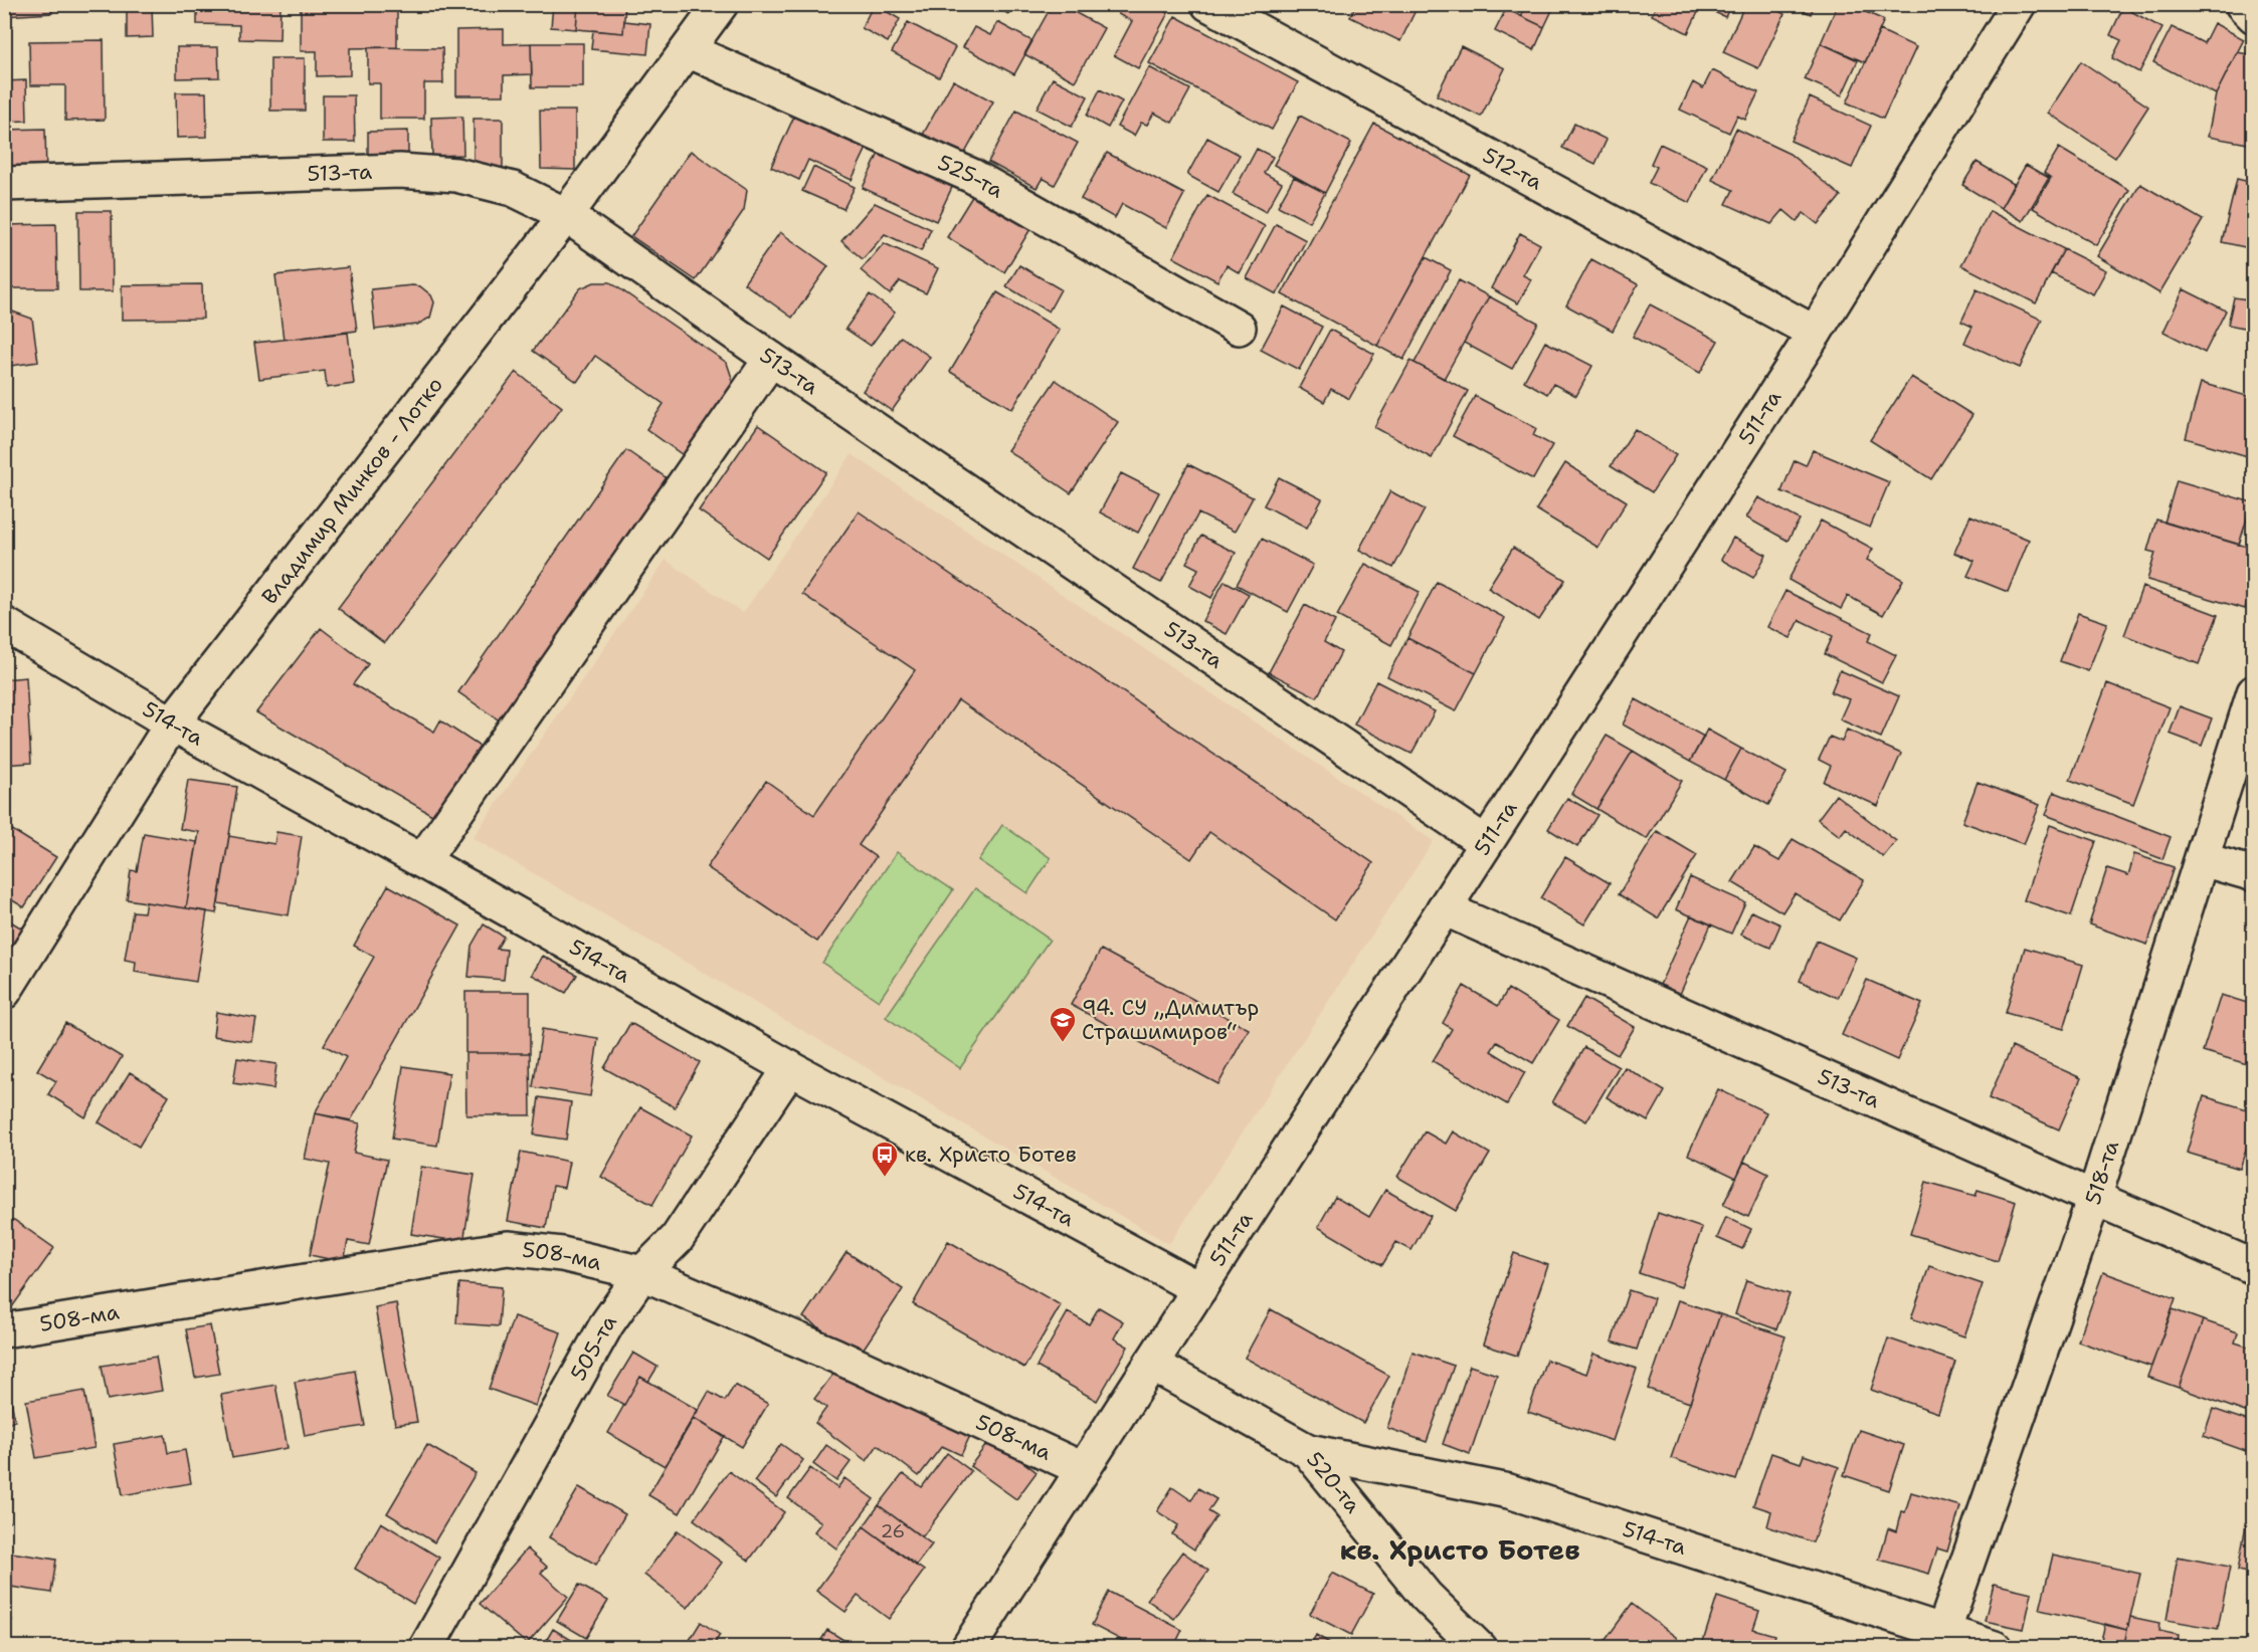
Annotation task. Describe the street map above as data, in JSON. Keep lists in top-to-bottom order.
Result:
{
  "streets": {
    "street": [
      "512-та",
      "513-та",
      "525-та",
      "511-та",
      "Владимир Минков - Лотко",
      "514-та",
      "518-та",
      "508-ма",
      "505-та",
      "520-та"
    ]
  },
  "crossings": [
    ["512-та", "511-та"],
    ["513-та", "511-та"],
    ["513-та", "Владимир Минков - Лотко"],
    ["513-та", "518-та"],
    ["525-та", "Владимир Минков - Лотко"],
    ["511-та", "514-та"],
    ["511-та", "508-ма"],
    ["511-та", "520-та"],
    ["Владимир Минков - Лотко", "514-та"],
    ["514-та", "518-та"],
    ["514-та", "505-та"],
    ["514-та", "520-та"],
    ["508-ма", "505-та"]
  ],
  "districts": ["кв. Христо Ботев"],
  "places": {
    "school or university": ["94. СУ „Димитър Страшимиров“"],
    "bus stop": ["кв. Христо Ботев"]
  },
  "house_numbers": ["26"]
}
